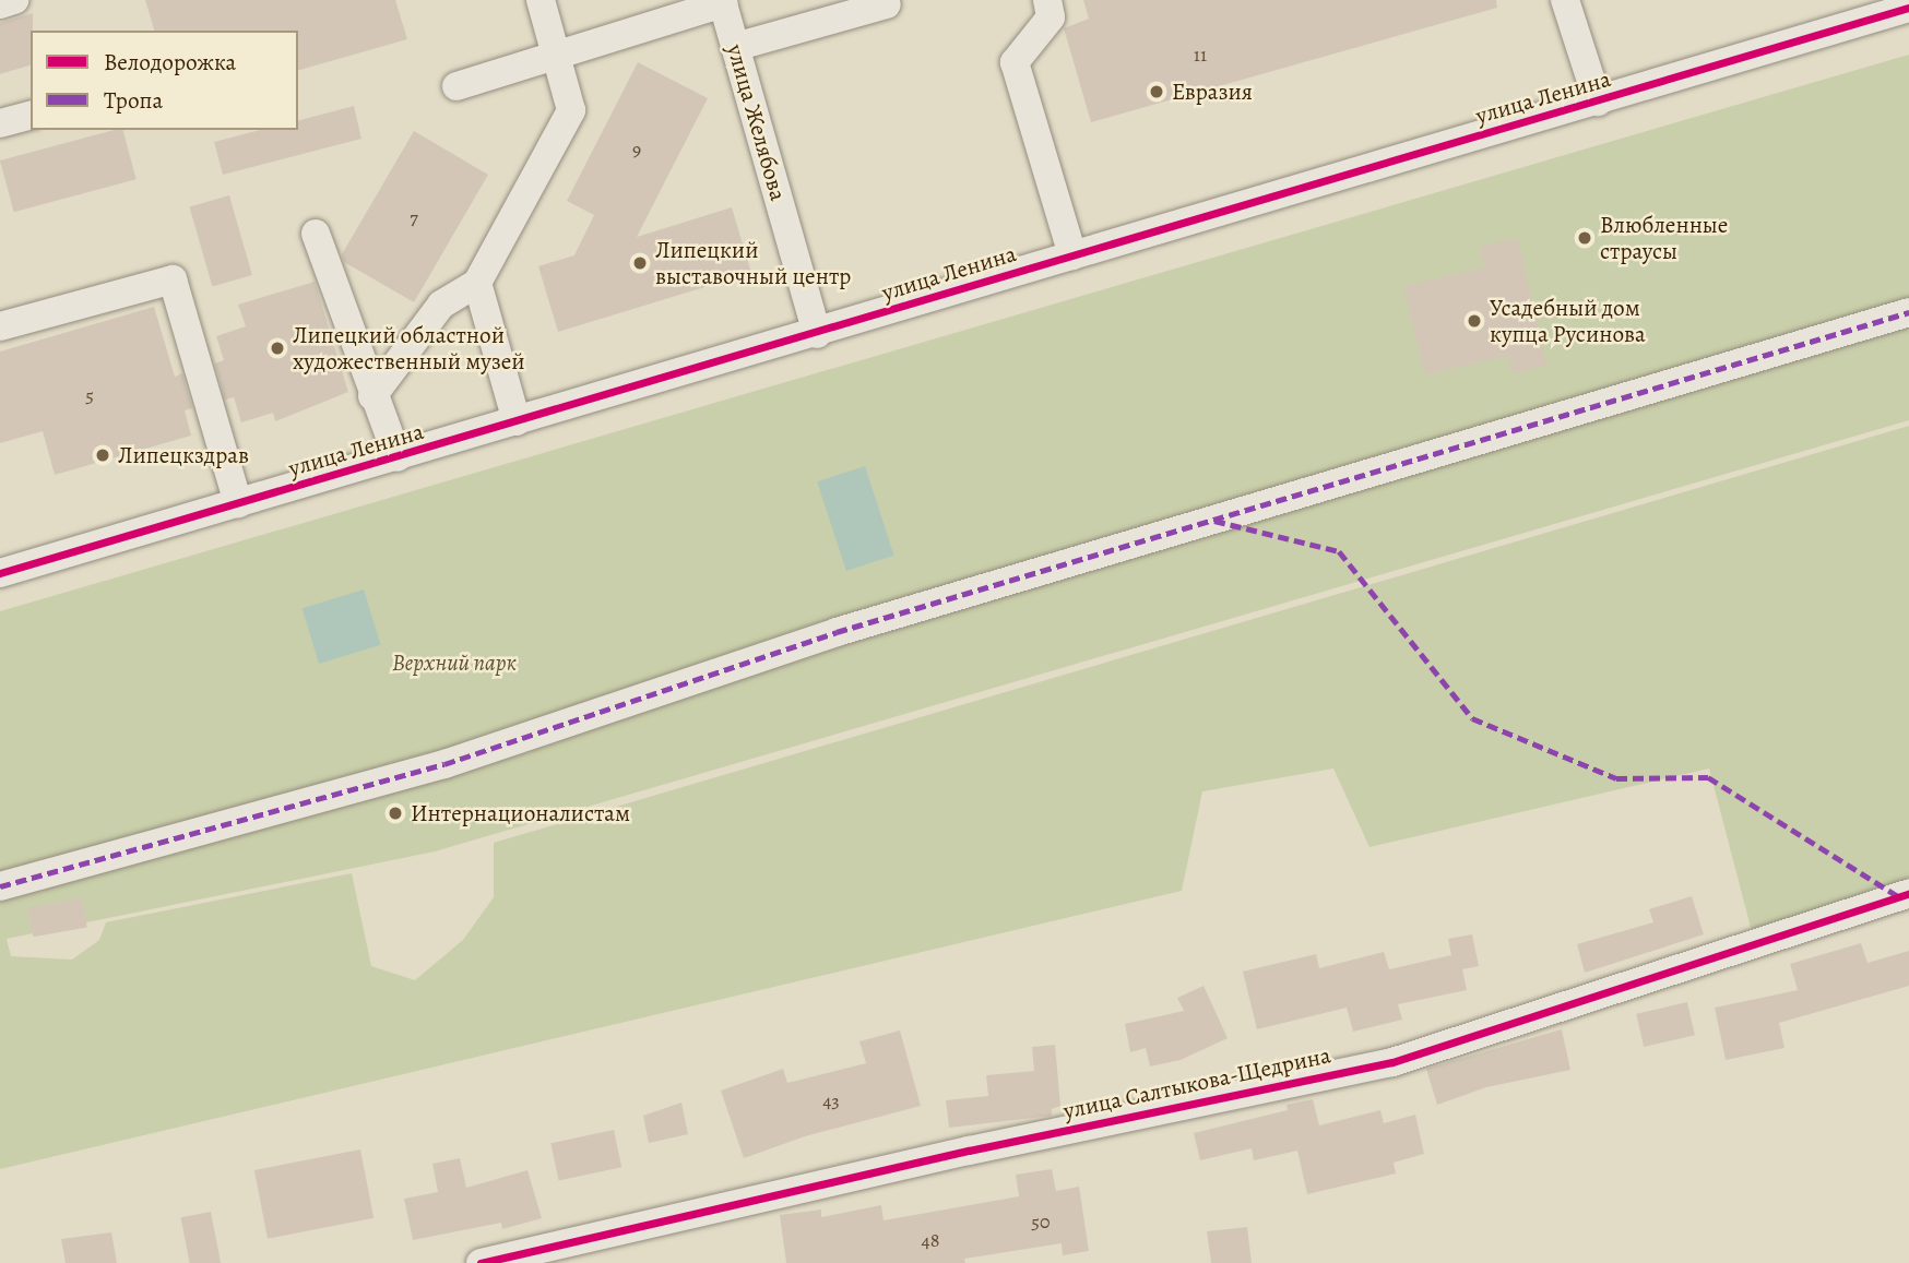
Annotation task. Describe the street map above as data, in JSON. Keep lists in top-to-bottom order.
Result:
{
  "streets": {
    "street": ["улица Ленина", "улица Желябова", "улица Салтыкова-Щедрина"]
  },
  "crossings": [
    ["улица Ленина", "улица Желябова"]
  ],
  "parks": ["Верхний парк"],
  "places": [
    "Евразия",
    "Влюбленные страусы",
    "Липецкий выставочный центр",
    "Усадебный дом купца Русинова",
    "Липецкий областной художественный музей",
    "Липецкздрав",
    "Интернационалистам"
  ],
  "house_numbers": [
    "11",
    "9",
    "7",
    "5",
    "43",
    "50",
    "48"
  ],
  "legend": ["Велодорожка", "Тропа"]
}
